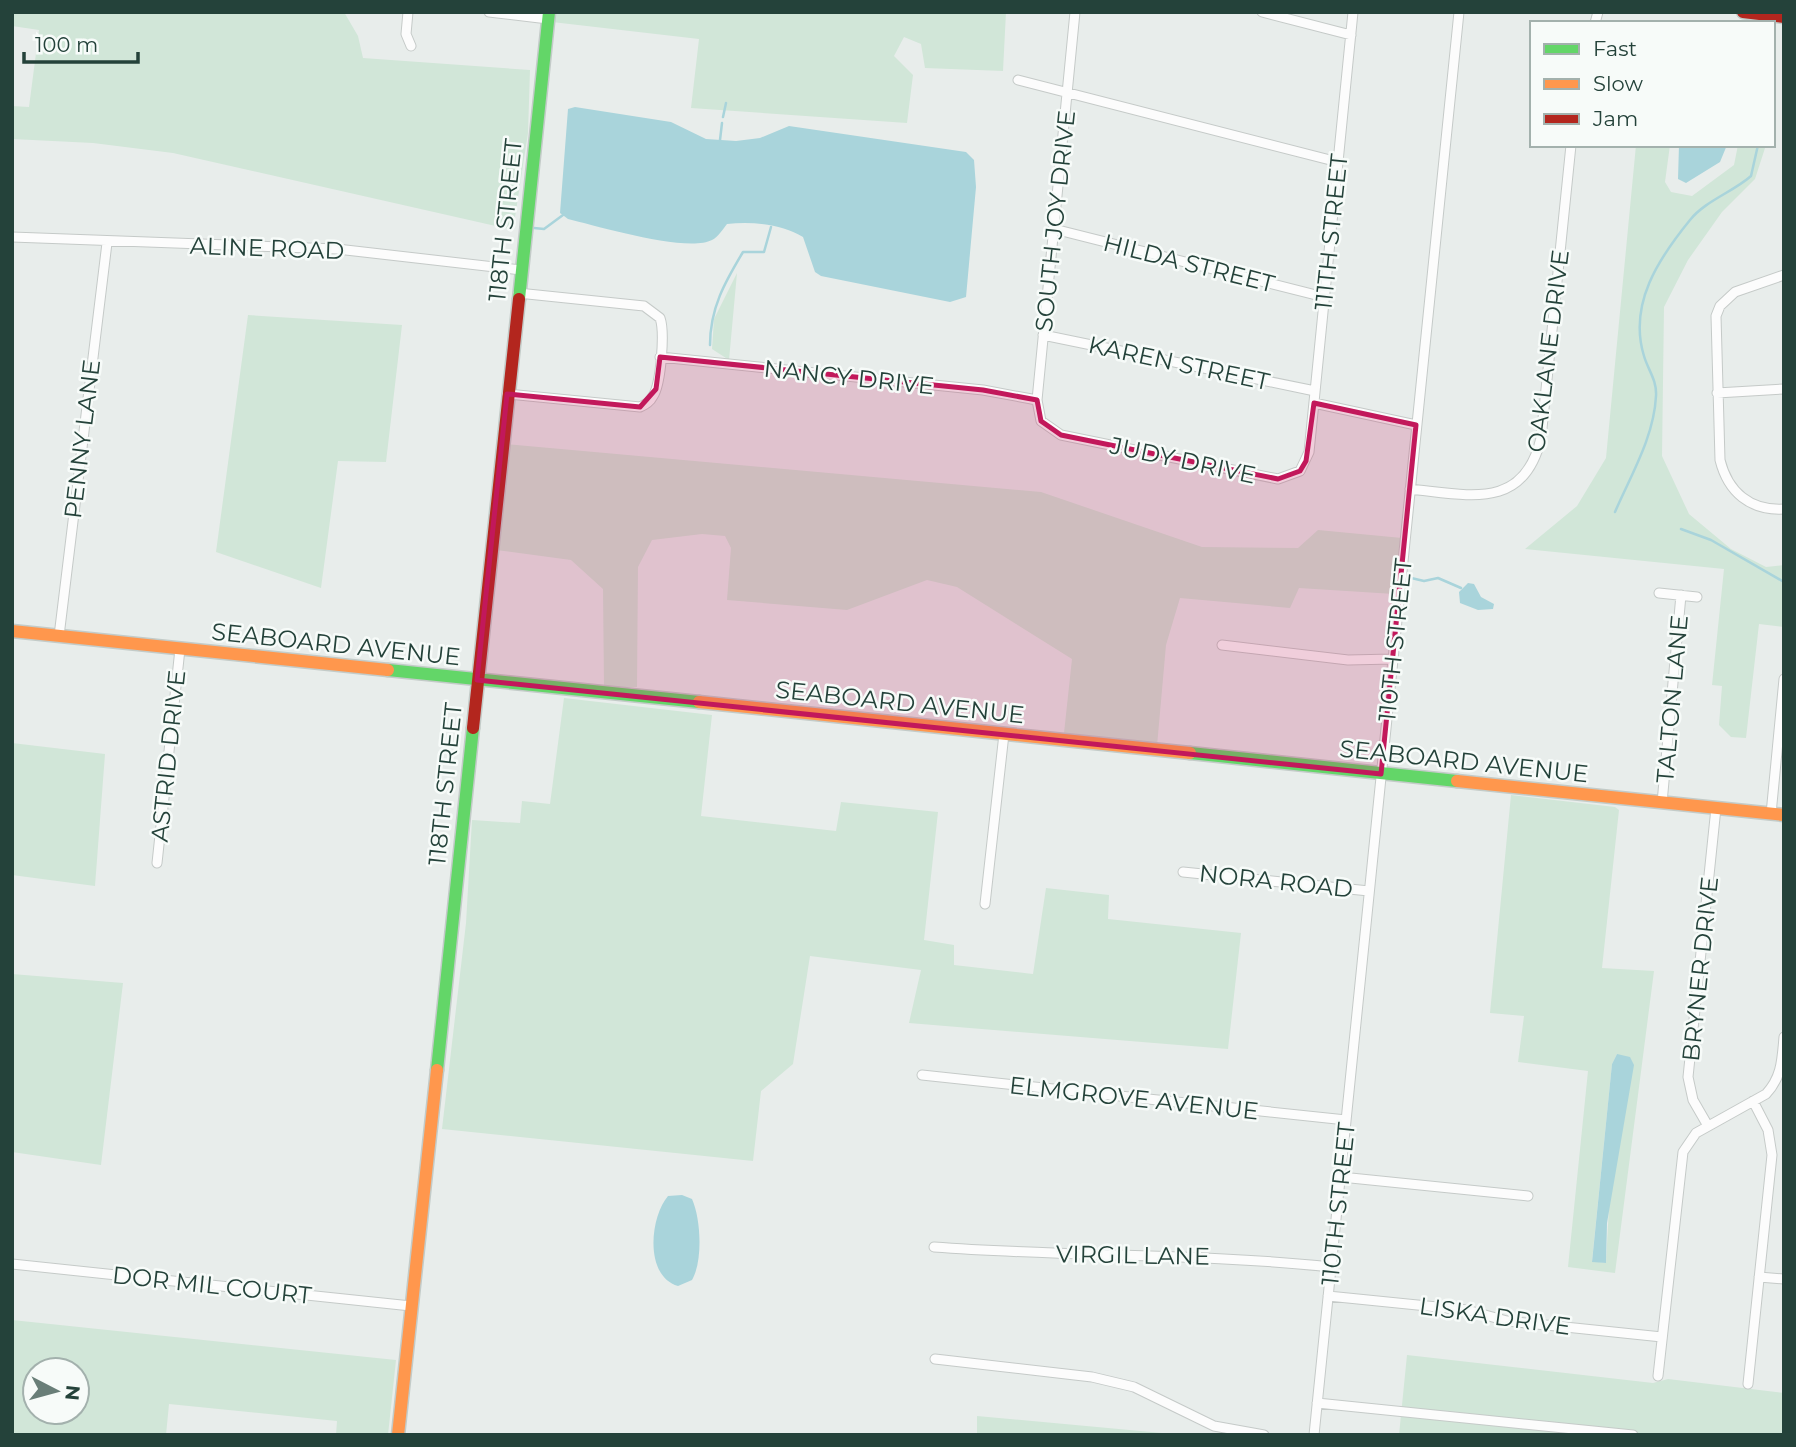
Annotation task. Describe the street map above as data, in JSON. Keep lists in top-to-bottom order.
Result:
{
  "streets": {
    "street": [
      "118TH STREET",
      "SOUTH JOY DRIVE",
      "111TH STREET",
      "ALINE ROAD",
      "HILDA STREET",
      "OAKLANE DRIVE",
      "KAREN STREET",
      "NANCY DRIVE",
      "PENNY LANE",
      "JUDY DRIVE",
      "110TH STREET",
      "SEABOARD AVENUE",
      "TALTON LANE",
      "ASTRID DRIVE",
      "NORA ROAD",
      "BRYNER DRIVE",
      "ELMGROVE AVENUE",
      "VIRGIL LANE",
      "DOR MIL COURT",
      "LISKA DRIVE"
    ]
  },
  "crossings": [
    ["118TH STREET", "ALINE ROAD"],
    ["118TH STREET", "SEABOARD AVENUE"],
    ["118TH STREET", "DOR MIL COURT"],
    ["SOUTH JOY DRIVE", "HILDA STREET"],
    ["SOUTH JOY DRIVE", "KAREN STREET"],
    ["SOUTH JOY DRIVE", "NANCY DRIVE"],
    ["SOUTH JOY DRIVE", "JUDY DRIVE"],
    ["111TH STREET", "HILDA STREET"],
    ["111TH STREET", "KAREN STREET"],
    ["111TH STREET", "JUDY DRIVE"],
    ["ALINE ROAD", "PENNY LANE"],
    ["OAKLANE DRIVE", "110TH STREET"],
    ["PENNY LANE", "SEABOARD AVENUE"],
    ["110TH STREET", "SEABOARD AVENUE"],
    ["110TH STREET", "NORA ROAD"],
    ["110TH STREET", "ELMGROVE AVENUE"],
    ["110TH STREET", "VIRGIL LANE"],
    ["110TH STREET", "LISKA DRIVE"],
    ["SEABOARD AVENUE", "TALTON LANE"],
    ["SEABOARD AVENUE", "ASTRID DRIVE"],
    ["SEABOARD AVENUE", "BRYNER DRIVE"]
  ],
  "legend": ["Fast", "Slow", "Jam"],
  "scale_bar": "100 m",
  "north": "right"
}
